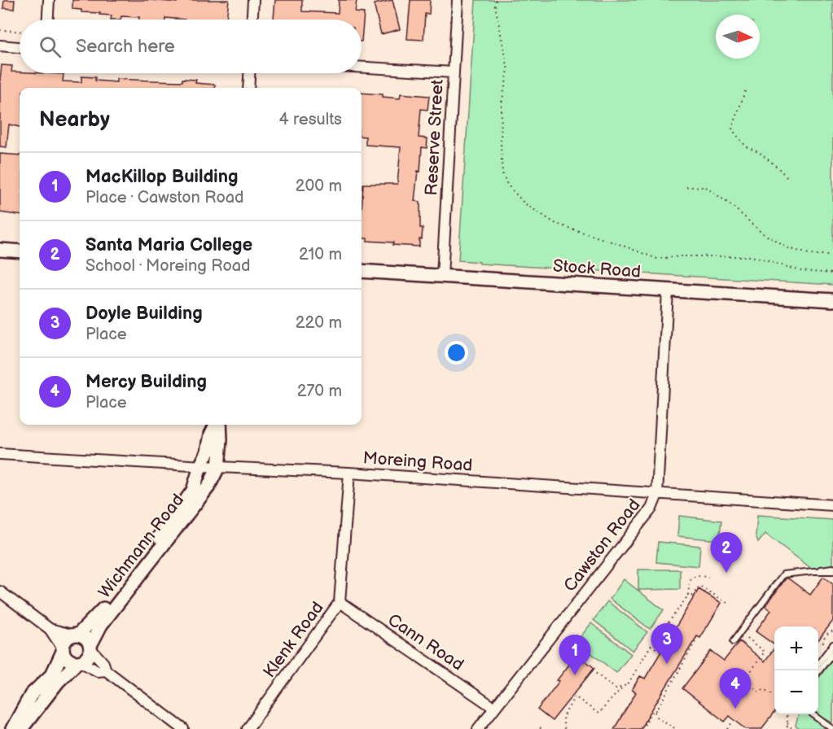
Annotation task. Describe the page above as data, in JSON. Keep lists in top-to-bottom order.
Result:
{
  "streets": {
    "street": [
      "Reserve Street",
      "Stock Road",
      "Moreing Road",
      "Cawston Road",
      "Wichmann Road",
      "Klenk Road",
      "Cann Road"
    ]
  },
  "crossings": [
    ["Reserve Street", "Stock Road"],
    ["Stock Road", "Cawston Road"],
    ["Moreing Road", "Cawston Road"],
    ["Moreing Road", "Wichmann Road"],
    ["Moreing Road", "Klenk Road"],
    ["Cawston Road", "Cann Road"],
    ["Klenk Road", "Cann Road"]
  ],
  "north": "right",
  "page": {
    "search": "Search here",
    "heading": ["Nearby", "4 results"],
    "list": [
      {
        "mark": "1",
        "name": "MacKillop Building",
        "note": "Place · Cawston Road",
        "value": "200 m"
      },
      {
        "mark": "2",
        "name": "Santa Maria College",
        "note": "School · Moreing Road",
        "value": "210 m"
      },
      {
        "mark": "3",
        "name": "Doyle Building",
        "note": "Place",
        "value": "220 m"
      },
      {
        "mark": "4",
        "name": "Mercy Building",
        "note": "Place",
        "value": "270 m"
      }
    ],
    "pins": [
      "2",
      "3",
      "1",
      "4"
    ],
    "map_buttons": ["+", "−"]
  }
}
